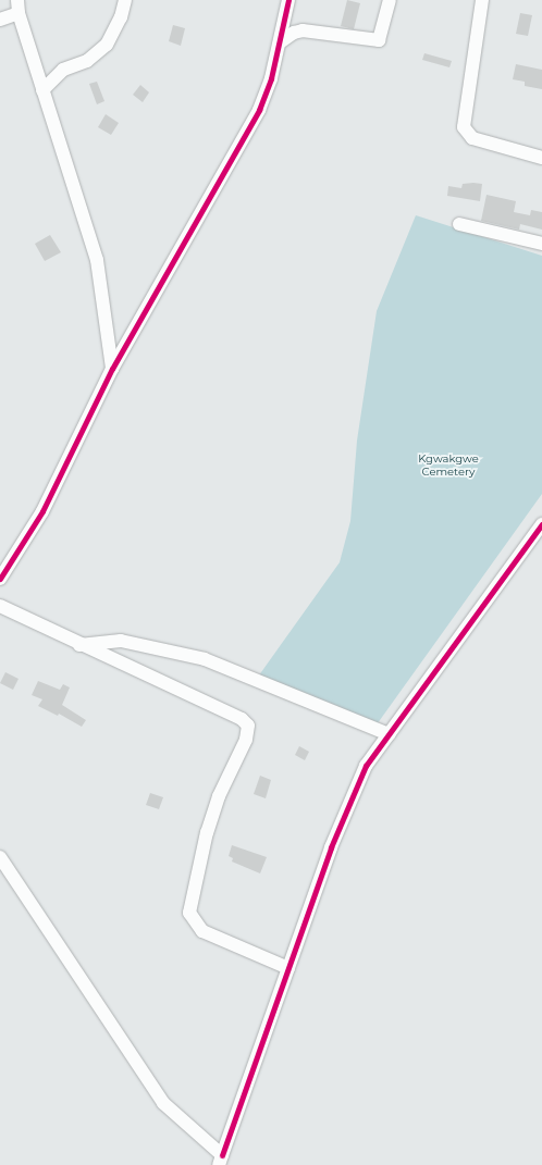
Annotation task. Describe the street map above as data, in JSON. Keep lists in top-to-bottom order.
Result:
{
  "parks": ["Kgwakgwe Cemetery"]
}
